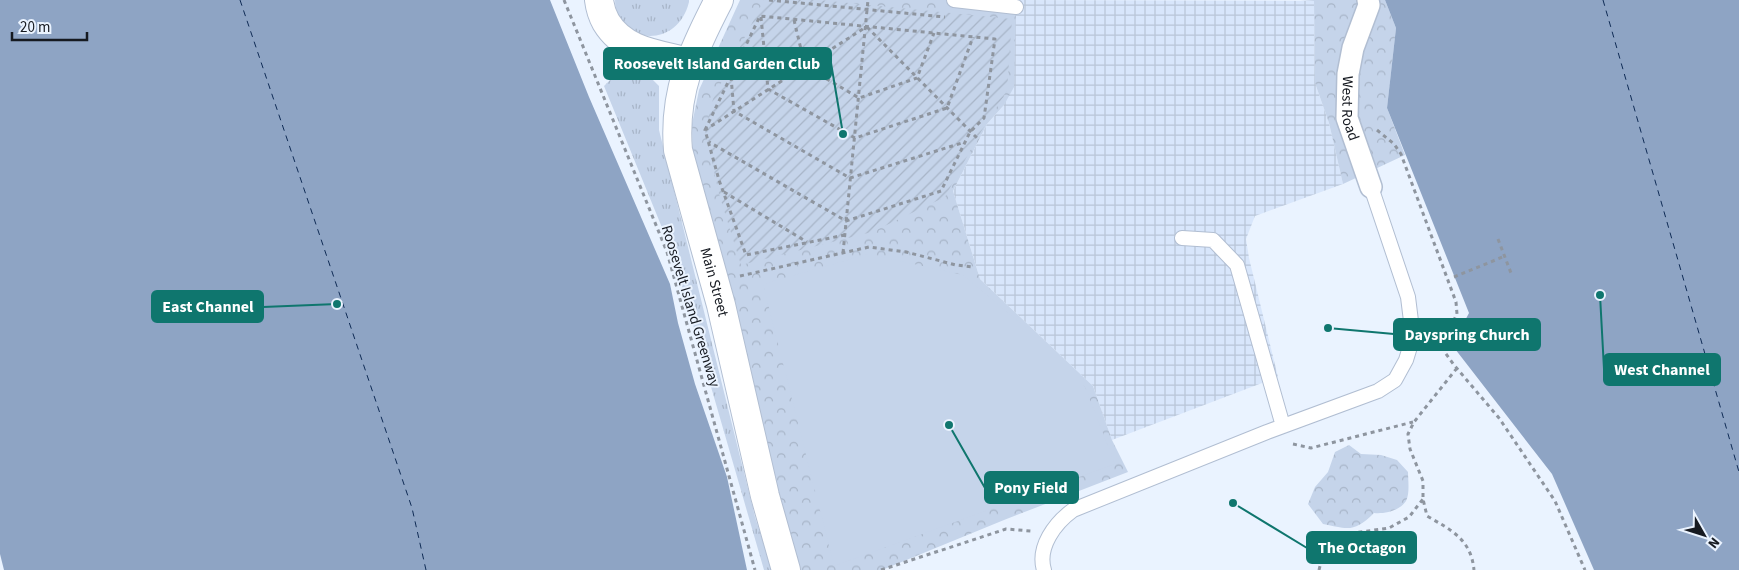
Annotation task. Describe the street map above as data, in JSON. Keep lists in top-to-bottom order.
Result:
{
  "streets": {
    "street": ["West Road", "Main Street"],
    "path": ["Roosevelt Island Greenway"]
  },
  "places": [
    "Roosevelt Island Garden Club",
    "West Channel",
    "East Channel",
    "Dayspring Church",
    "Pony Field",
    "The Octagon"
  ],
  "scale_bar": "20 m",
  "north": "bottom right"
}
